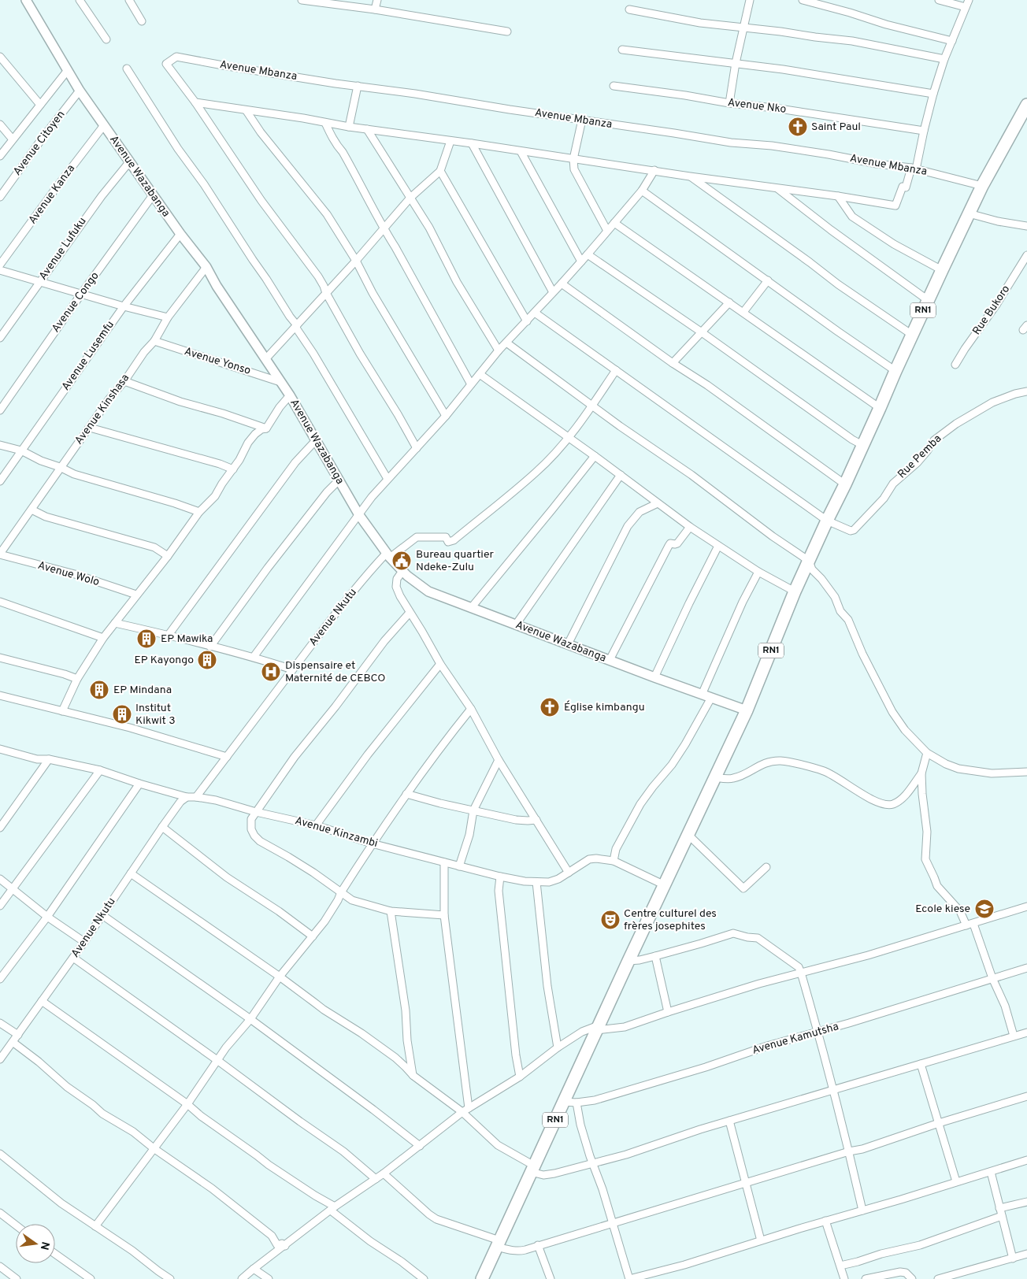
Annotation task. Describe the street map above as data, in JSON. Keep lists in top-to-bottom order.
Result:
{
  "streets": {
    "highway": ["RN1"],
    "main road": ["Avenue Wazabanga"],
    "street": [
      "Avenue Mbanza",
      "Avenue Nko",
      "Avenue Citoyen",
      "Avenue Kanza",
      "Avenue Lufuku",
      "Avenue Congo",
      "Rue Bukoro",
      "Avenue Lusemfu",
      "Avenue Yonso",
      "Avenue Kinshasa",
      "Rue Pemba",
      "Avenue Wolo",
      "Avenue Nkutu",
      "Avenue Kinzambi",
      "Avenue Kamutsha"
    ]
  },
  "crossings": [
    ["Avenue Mbanza", "RN1"],
    ["Avenue Citoyen", "Avenue Wazabanga"],
    ["Avenue Wazabanga", "Avenue Kanza"],
    ["Avenue Wazabanga", "Avenue Lufuku"],
    ["Avenue Wazabanga", "Avenue Congo"],
    ["Avenue Wazabanga", "RN1"],
    ["Avenue Wazabanga", "Avenue Lusemfu"],
    ["Avenue Wazabanga", "Avenue Yonso"],
    ["Avenue Wazabanga", "Avenue Kinshasa"],
    ["Avenue Wazabanga", "Avenue Nkutu"],
    ["RN1", "Rue Pemba"],
    ["RN1", "Avenue Kinzambi"],
    ["RN1", "Avenue Kamutsha"],
    ["Avenue Yonso", "Avenue Kinshasa"],
    ["Avenue Kinshasa", "Avenue Wolo"],
    ["Avenue Nkutu", "Avenue Kinzambi"]
  ],
  "places": {
    "church": ["Saint Paul", "Église kimbangu"],
    "public building": ["Bureau quartier Ndeke-Zulu"],
    "building": [
      "EP Mawika",
      "EP Kayongo",
      "EP Mindana",
      "Institut Kikwit 3"
    ],
    "hospital": ["Dispensaire et Maternité de CEBCO"],
    "school or university": ["Ecole kiese"],
    "theatre": ["Centre culturel des frères josephites"]
  },
  "north": "right"
}
